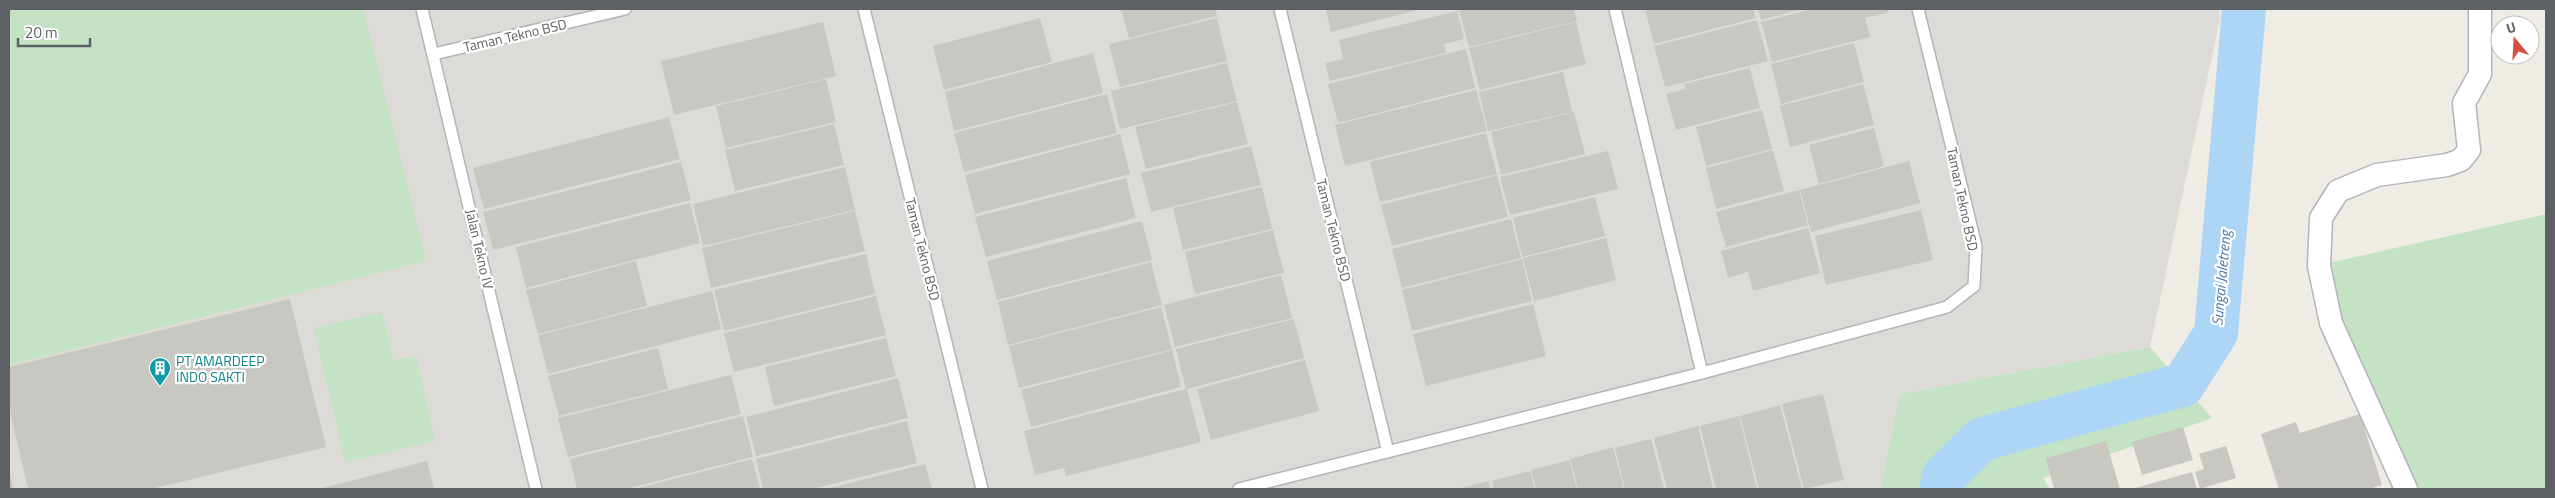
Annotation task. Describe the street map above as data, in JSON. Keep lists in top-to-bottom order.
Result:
{
  "streets": {
    "lane": ["Taman Tekno BSD", "Jalan Tekno IV"]
  },
  "crossings": [
    ["Taman Tekno BSD", "Jalan Tekno IV"]
  ],
  "water": ["Sungai Jaletreng"],
  "places": {
    "building": ["PT AMARDEEP INDO SAKTI"]
  },
  "scale_bar": "20 m",
  "north": "top"
}
